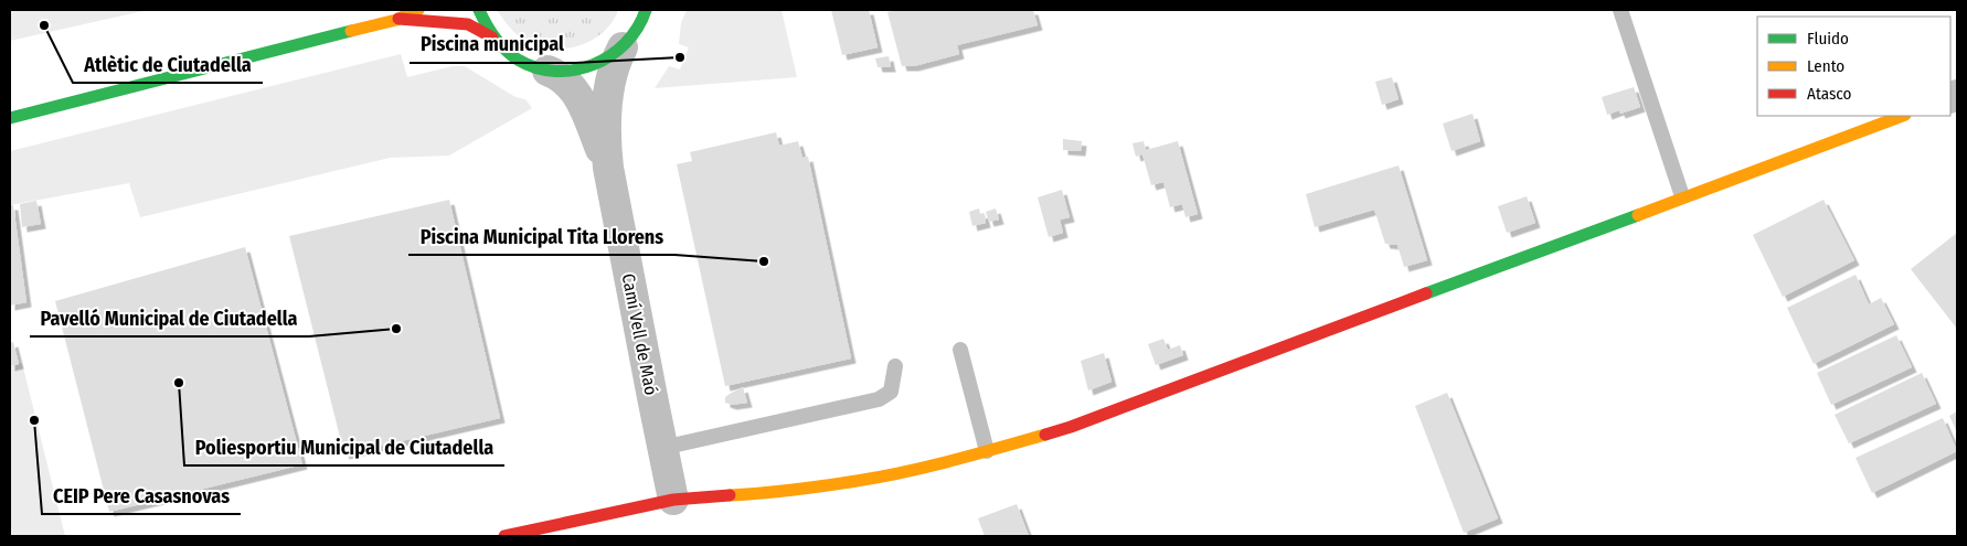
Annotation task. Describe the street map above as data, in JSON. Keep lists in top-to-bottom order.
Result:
{
  "streets": {
    "street": ["Camí Vell de Maó"]
  },
  "places": [
    "Atlètic de Ciutadella",
    "Piscina municipal",
    "Piscina Municipal Tita Llorens",
    "Pavelló Municipal de Ciutadella",
    "Poliesportiu Municipal de Ciutadella",
    "CEIP Pere Casasnovas"
  ],
  "legend": ["Fluido", "Lento", "Atasco"]
}
